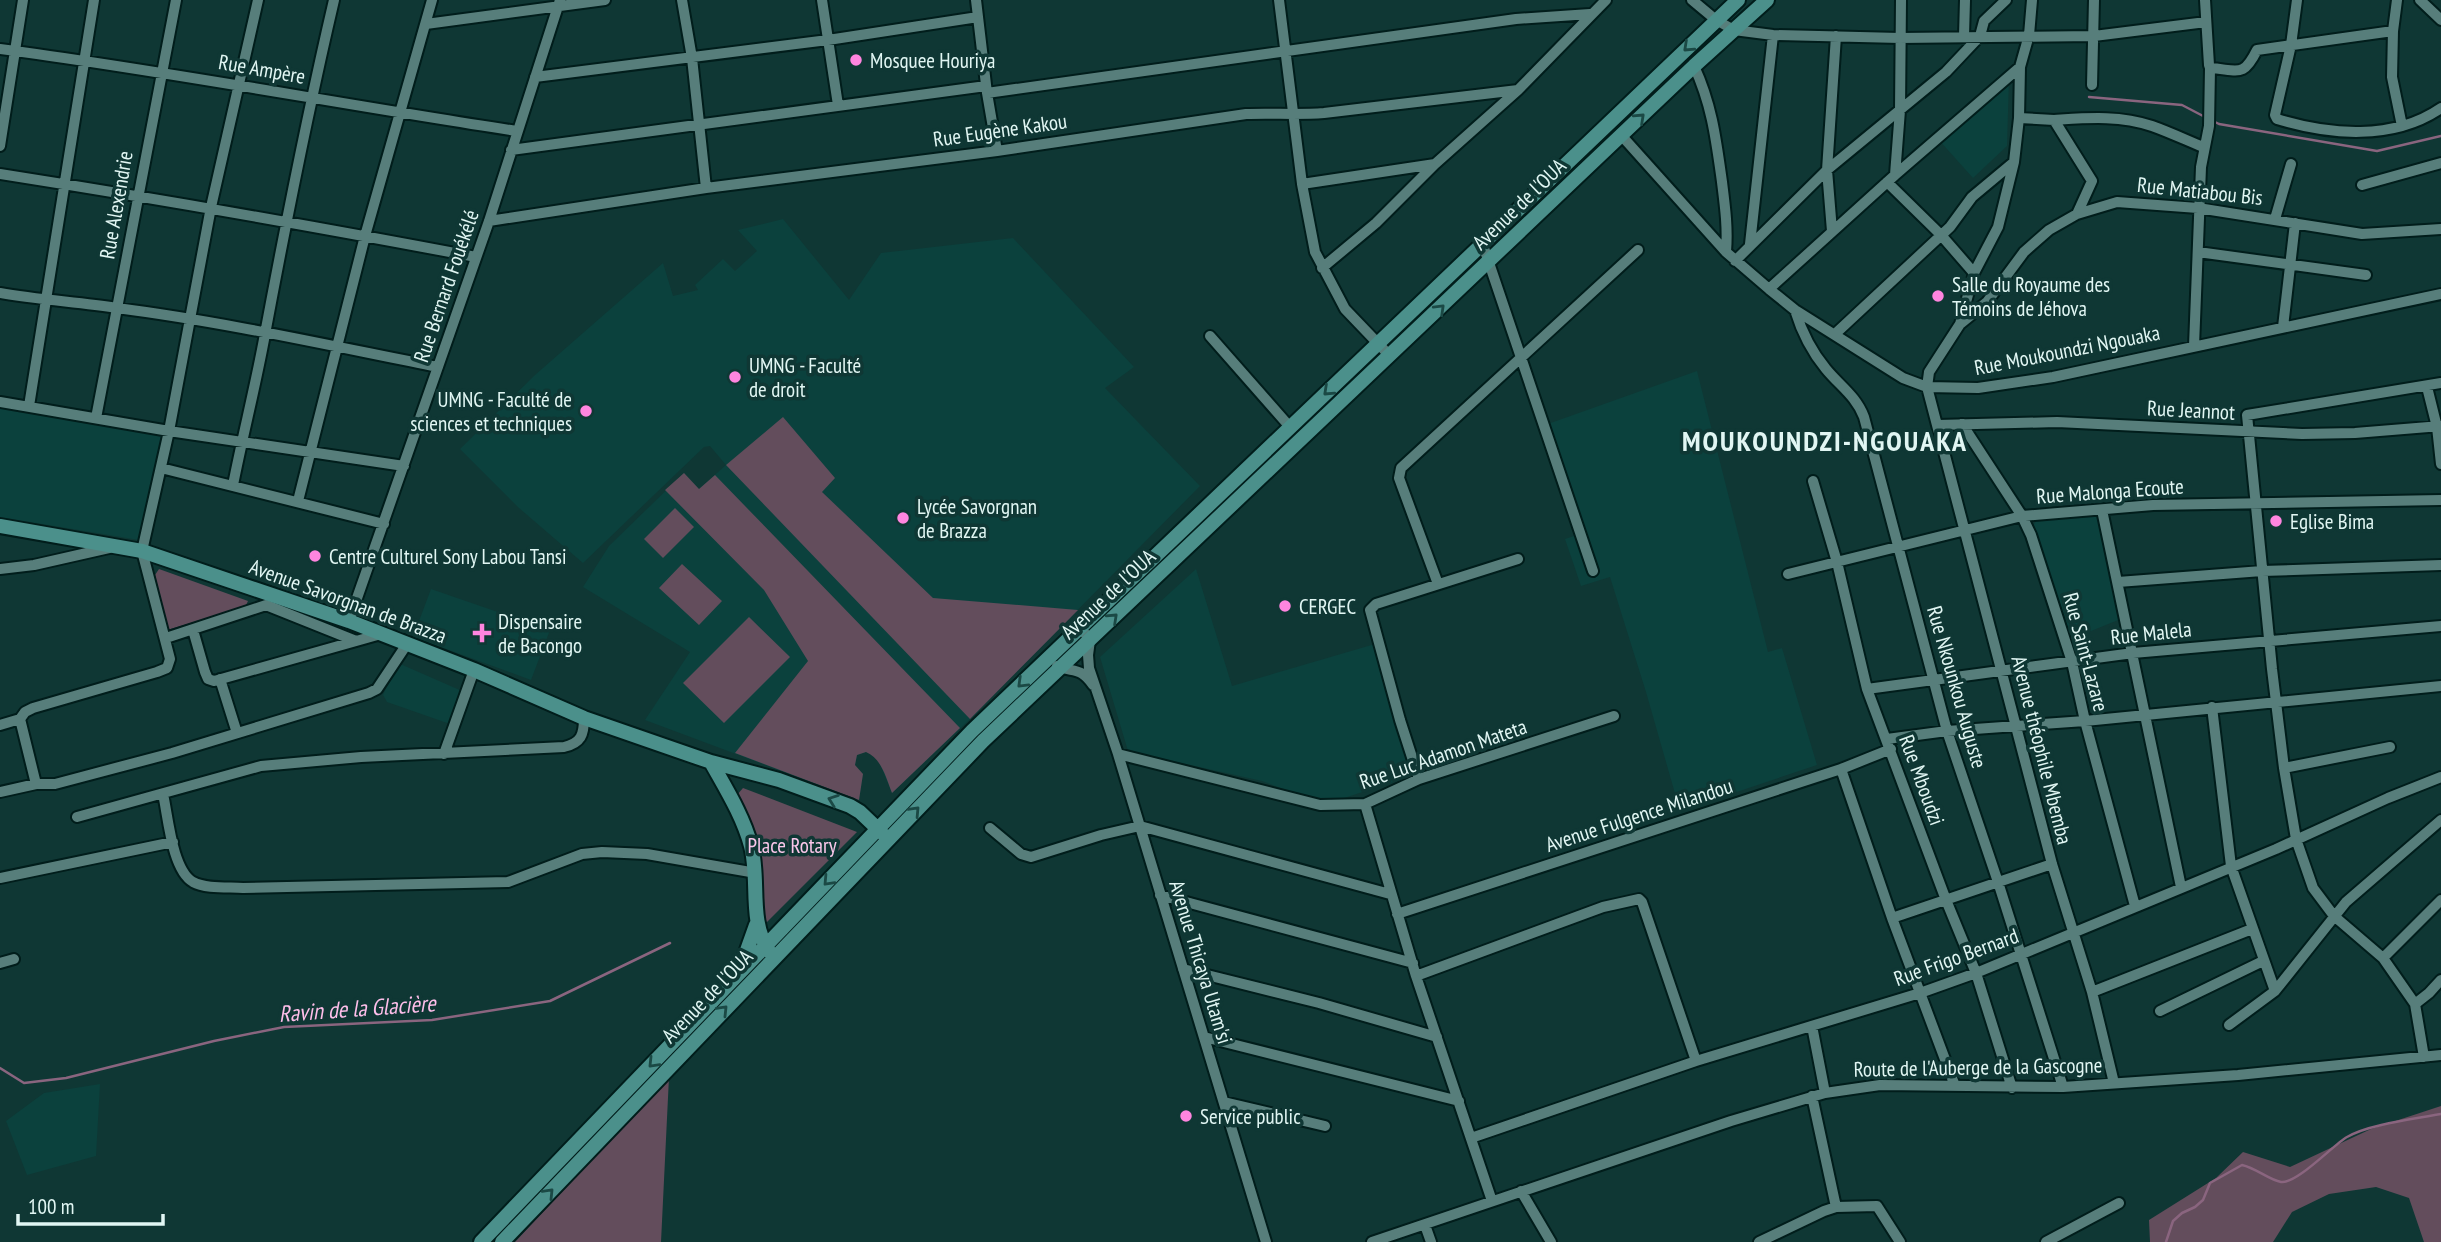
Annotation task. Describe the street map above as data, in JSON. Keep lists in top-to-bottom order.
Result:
{
  "streets": {
    "main road": ["Avenue de l'OUA", "Avenue Savorgnan de Brazza"],
    "street": [
      "Rue Ampère",
      "Rue Eugène Kakou",
      "Rue Matiabou Bis",
      "Rue Alexendrie",
      "Rue Bernard Fouékélé",
      "Rue Moukoundzi Ngouaka",
      "Rue Jeannot",
      "Rue Malonga Ecoute",
      "Rue Malela",
      "Rue Saint-Lazare",
      "Rue Nkounkou Auguste",
      "Avenue théophile Mbemba",
      "Rue Luc Adamon Mateta",
      "Rue Mboudzi",
      "Avenue Fulgence Milandou",
      "Rue Frigo Bernard",
      "Avenue Thicaya Utam'si",
      "Route de l'Auberge de la Gascogne"
    ]
  },
  "crossings": [
    ["Rue Ampère", "Rue Alexendrie"],
    ["Rue Ampère", "Rue Bernard Fouékélé"],
    ["Rue Eugène Kakou", "Rue Bernard Fouékélé"],
    ["Avenue de l'OUA", "Rue Moukoundzi Ngouaka"],
    ["Avenue de l'OUA", "Avenue Savorgnan de Brazza"],
    ["Avenue de l'OUA", "Avenue Thicaya Utam'si"],
    ["Rue Bernard Fouékélé", "Avenue Savorgnan de Brazza"],
    ["Rue Moukoundzi Ngouaka", "Rue Nkounkou Auguste"],
    ["Rue Moukoundzi Ngouaka", "Avenue théophile Mbemba"],
    ["Rue Jeannot", "Rue Saint-Lazare"],
    ["Rue Jeannot", "Avenue théophile Mbemba"],
    ["Rue Malonga Ecoute", "Rue Saint-Lazare"],
    ["Rue Malonga Ecoute", "Rue Nkounkou Auguste"],
    ["Rue Malonga Ecoute", "Avenue théophile Mbemba"],
    ["Rue Malonga Ecoute", "Rue Mboudzi"],
    ["Rue Malela", "Rue Saint-Lazare"],
    ["Rue Malela", "Rue Nkounkou Auguste"],
    ["Rue Malela", "Avenue théophile Mbemba"],
    ["Rue Malela", "Rue Mboudzi"],
    ["Rue Saint-Lazare", "Avenue Fulgence Milandou"],
    ["Rue Saint-Lazare", "Rue Frigo Bernard"],
    ["Rue Nkounkou Auguste", "Avenue Fulgence Milandou"],
    ["Rue Nkounkou Auguste", "Rue Frigo Bernard"],
    ["Rue Nkounkou Auguste", "Route de l'Auberge de la Gascogne"],
    ["Avenue théophile Mbemba", "Avenue Fulgence Milandou"],
    ["Avenue théophile Mbemba", "Rue Frigo Bernard"],
    ["Avenue théophile Mbemba", "Route de l'Auberge de la Gascogne"],
    ["Rue Luc Adamon Mateta", "Avenue Thicaya Utam'si"],
    ["Rue Mboudzi", "Avenue Fulgence Milandou"],
    ["Rue Mboudzi", "Rue Frigo Bernard"],
    ["Rue Mboudzi", "Route de l'Auberge de la Gascogne"]
  ],
  "districts": ["MOUKOUNDZI-NGOUAKA"],
  "water": ["Ravin de la Glacière"],
  "parks": ["Place Rotary"],
  "places": {
    "other": [
      "Mosquee Houriya",
      "Salle du Royaume des Témoins de Jéhova",
      "UMNG - Faculté de droit",
      "UMNG - Faculté de sciences et techniques",
      "Lycée Savorgnan de Brazza",
      "Eglise Bima",
      "Centre Culturel Sony Labou Tansi",
      "CERGEC",
      "Service public"
    ],
    "health": ["Dispensaire de Bacongo"]
  },
  "scale_bar": "100 m"
}
